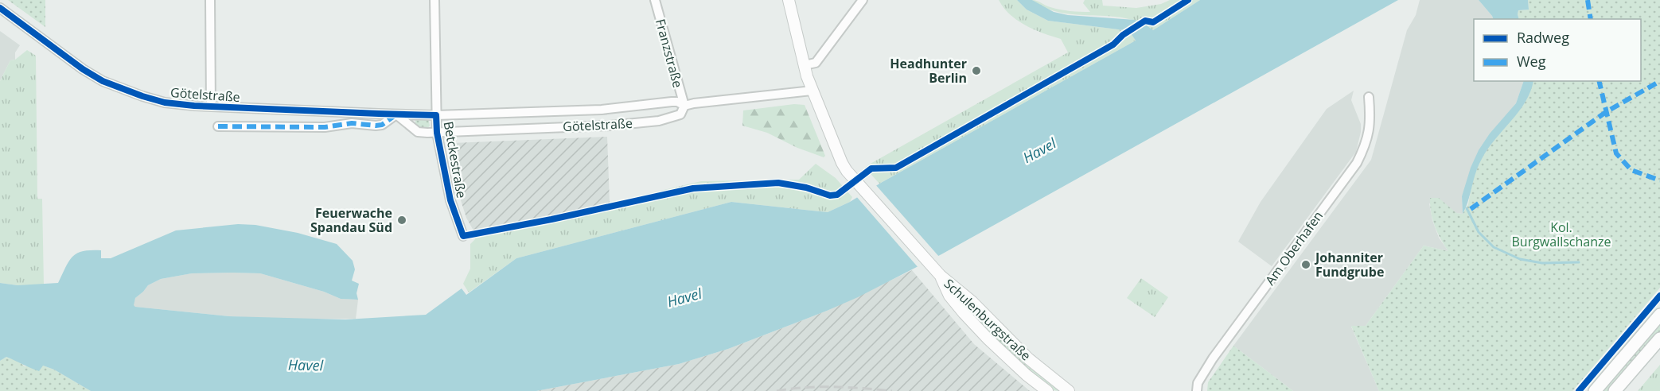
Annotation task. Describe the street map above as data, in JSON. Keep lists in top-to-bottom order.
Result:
{
  "streets": {
    "street": [
      "Franzstraße",
      "Götelstraße",
      "Betckestraße",
      "Am Oberhafen",
      "Schulenburgstraße"
    ]
  },
  "crossings": [
    ["Franzstraße", "Götelstraße"],
    ["Götelstraße", "Betckestraße"]
  ],
  "water": ["Havel"],
  "parks": ["Kol. Burgwallschanze"],
  "places": ["Headhunter Berlin", "Feuerwache Spandau Süd", "Johanniter Fundgrube"],
  "legend": ["Radweg", "Weg"]
}
